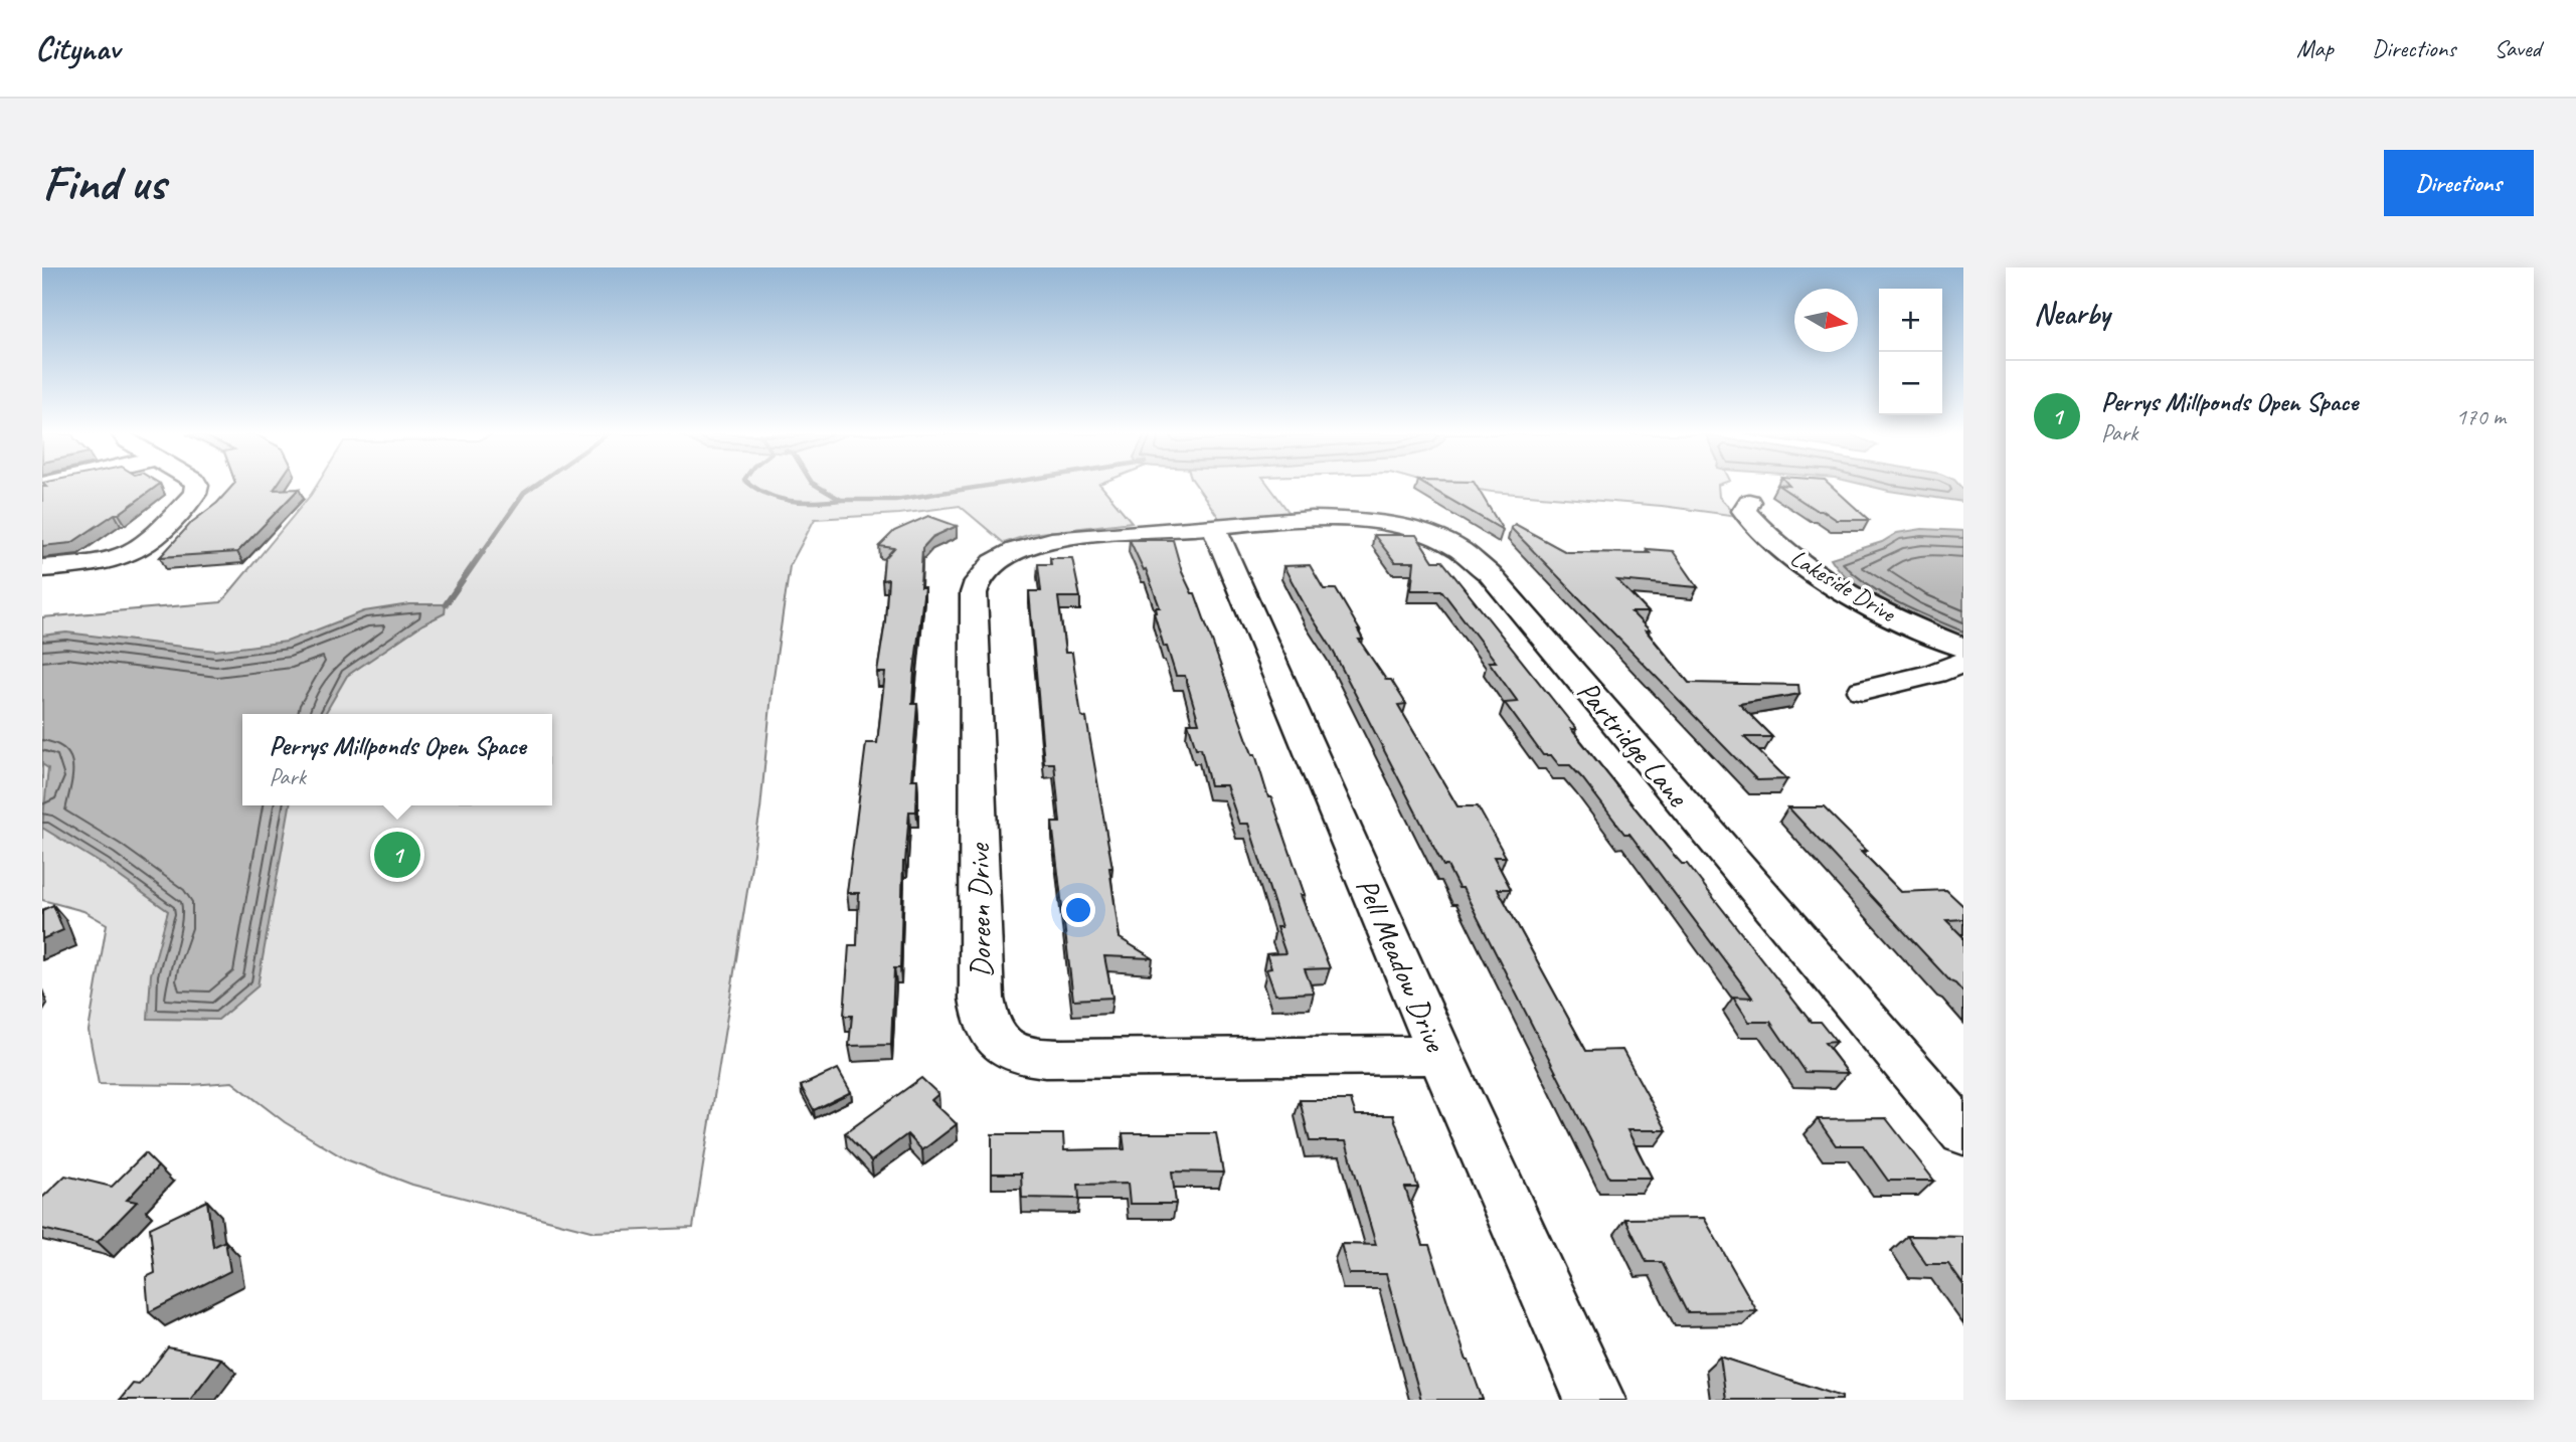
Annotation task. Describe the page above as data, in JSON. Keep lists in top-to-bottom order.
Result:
{
  "streets": {
    "street": [
      "Lakeside Drive",
      "Partridge Lane",
      "Doreen Drive",
      "Pell Meadow Drive"
    ]
  },
  "crossings": [
    ["Partridge Lane", "Doreen Drive"],
    ["Partridge Lane", "Pell Meadow Drive"],
    ["Doreen Drive", "Pell Meadow Drive"]
  ],
  "north": "right",
  "page": {
    "header": "Citynav",
    "nav": ["Map", "Directions", "Saved"],
    "buttons": "Directions",
    "title": "Find us",
    "heading": "Nearby",
    "map_buttons": ["+", "−"],
    "list": [
      {
        "mark": "1",
        "name": "Perrys Millponds Open Space",
        "note": "Park",
        "value": "170 m"
      }
    ],
    "popup": ["Perrys Millponds Open Space", "Park"],
    "pins": "1"
  }
}
